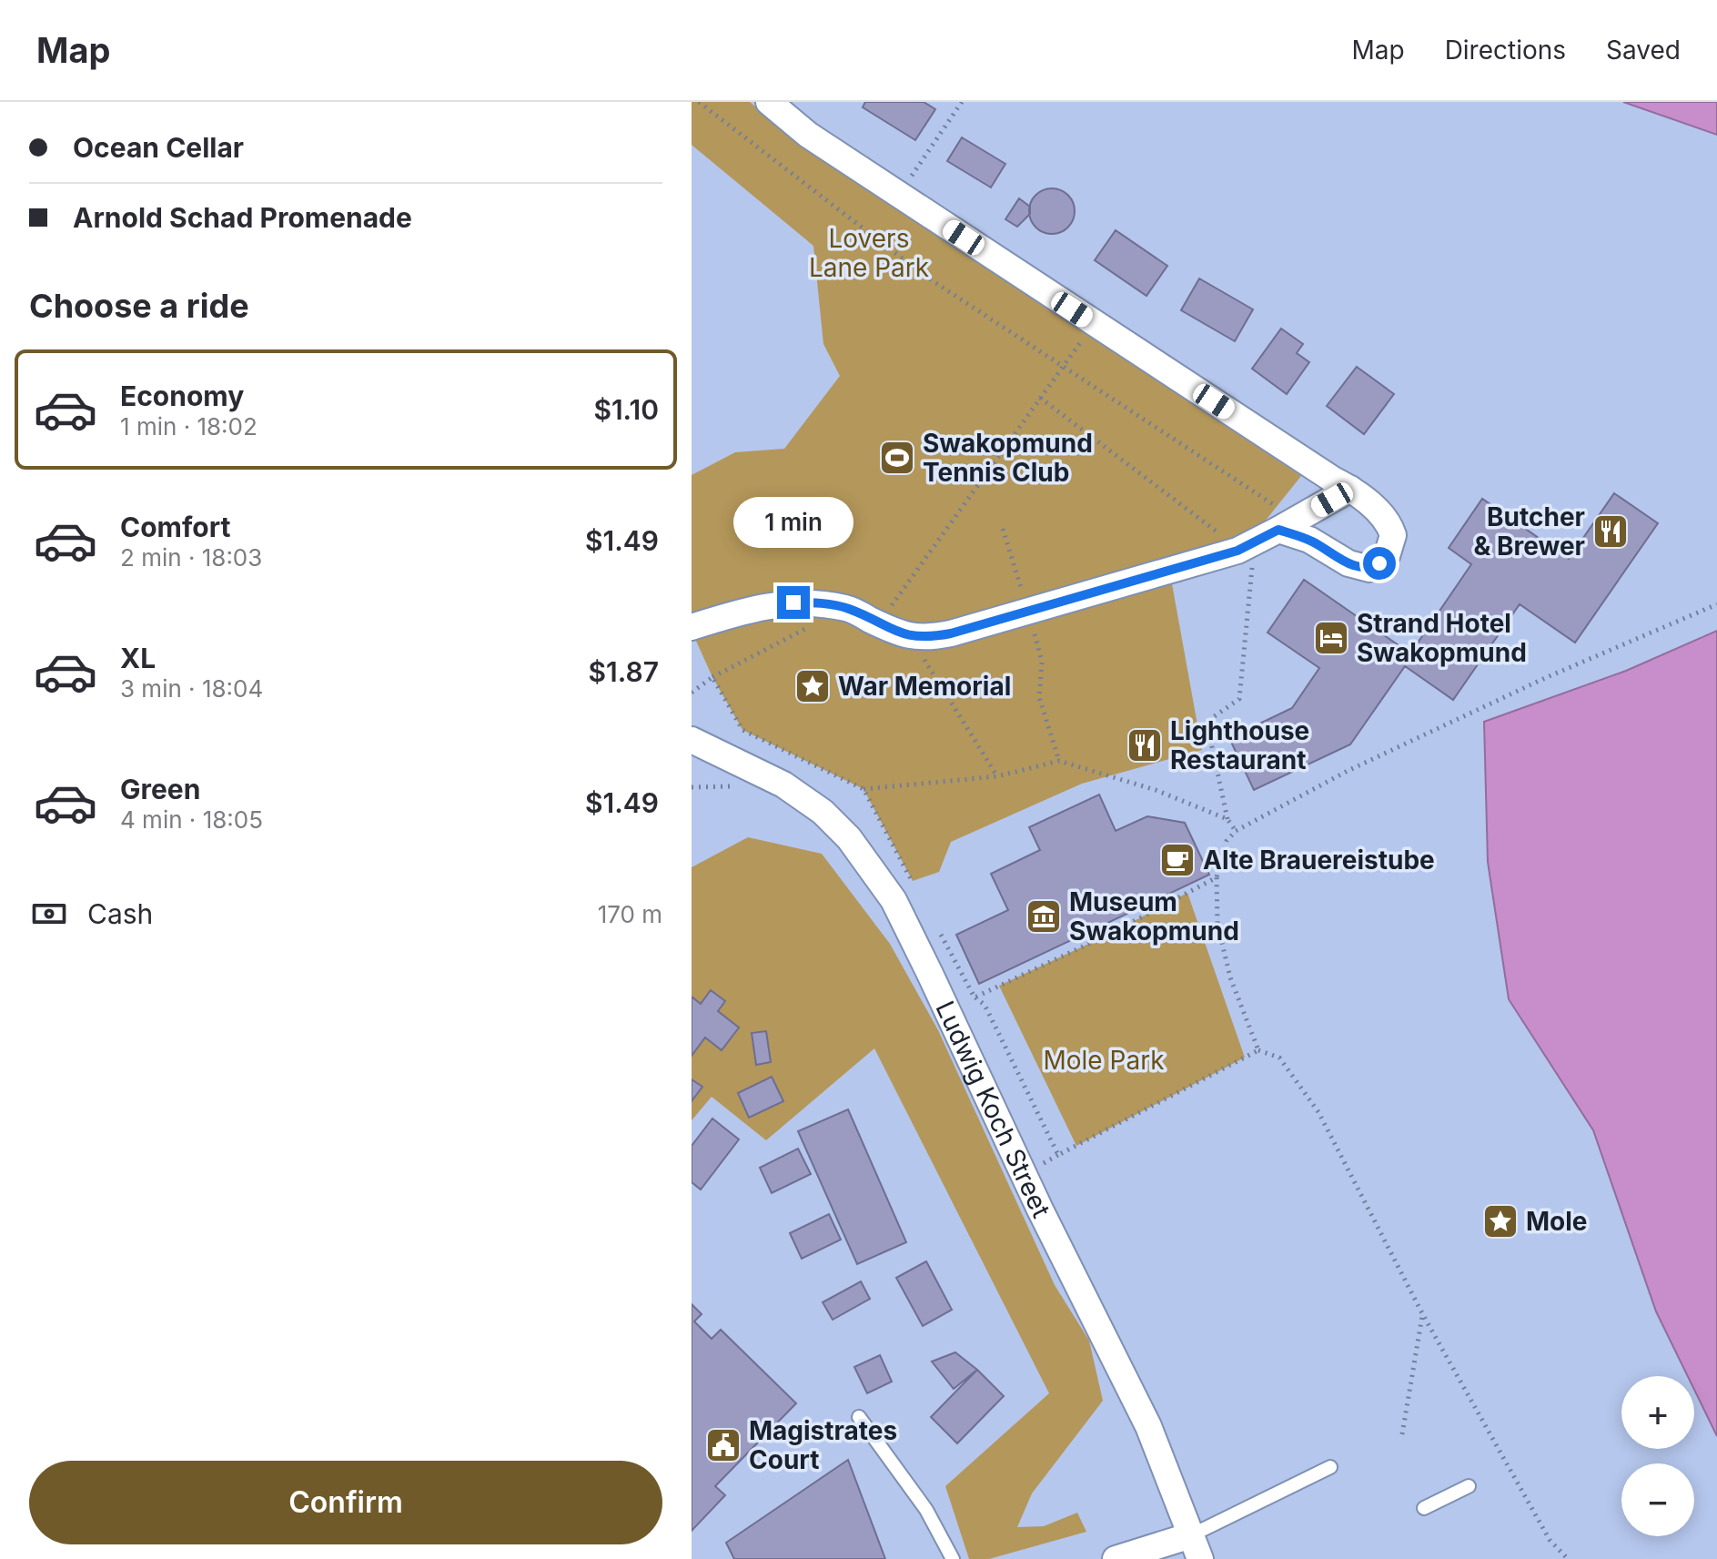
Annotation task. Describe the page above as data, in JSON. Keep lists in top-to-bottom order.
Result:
{
  "streets": {
    "street": ["Ludwig Koch Street"]
  },
  "parks": ["Lovers Lane Park", "Mole Park"],
  "places": {
    "sports": ["Swakopmund Tennis Club"],
    "restaurant": ["Butcher & Brewer", "Lighthouse Restaurant"],
    "hotel": ["Strand Hotel Swakopmund"],
    "place": ["War Memorial", "Mole"],
    "cafe": ["Alte Brauereistube"],
    "museum": ["Museum Swakopmund"],
    "public building": ["Magistrates Court"]
  },
  "page": {
    "header": "Map",
    "nav": ["Map", "Directions", "Saved"],
    "banner": ["Ocean Cellar", "Arnold Schad Promenade"],
    "heading": "Choose a ride",
    "list": [
      {
        "name": "Economy",
        "note": "1 min · 18:02",
        "value": "$1.10"
      },
      {
        "name": "Comfort",
        "note": "2 min · 18:03",
        "value": "$1.49"
      },
      {
        "name": "XL",
        "note": "3 min · 18:04",
        "value": "$1.87"
      },
      {
        "name": "Green",
        "note": "4 min · 18:05",
        "value": "$1.49"
      }
    ],
    "bubble": "1 min",
    "pay": ["Cash", "170 m"],
    "map_buttons": ["+", "−"],
    "buttons": "Confirm"
  }
}
